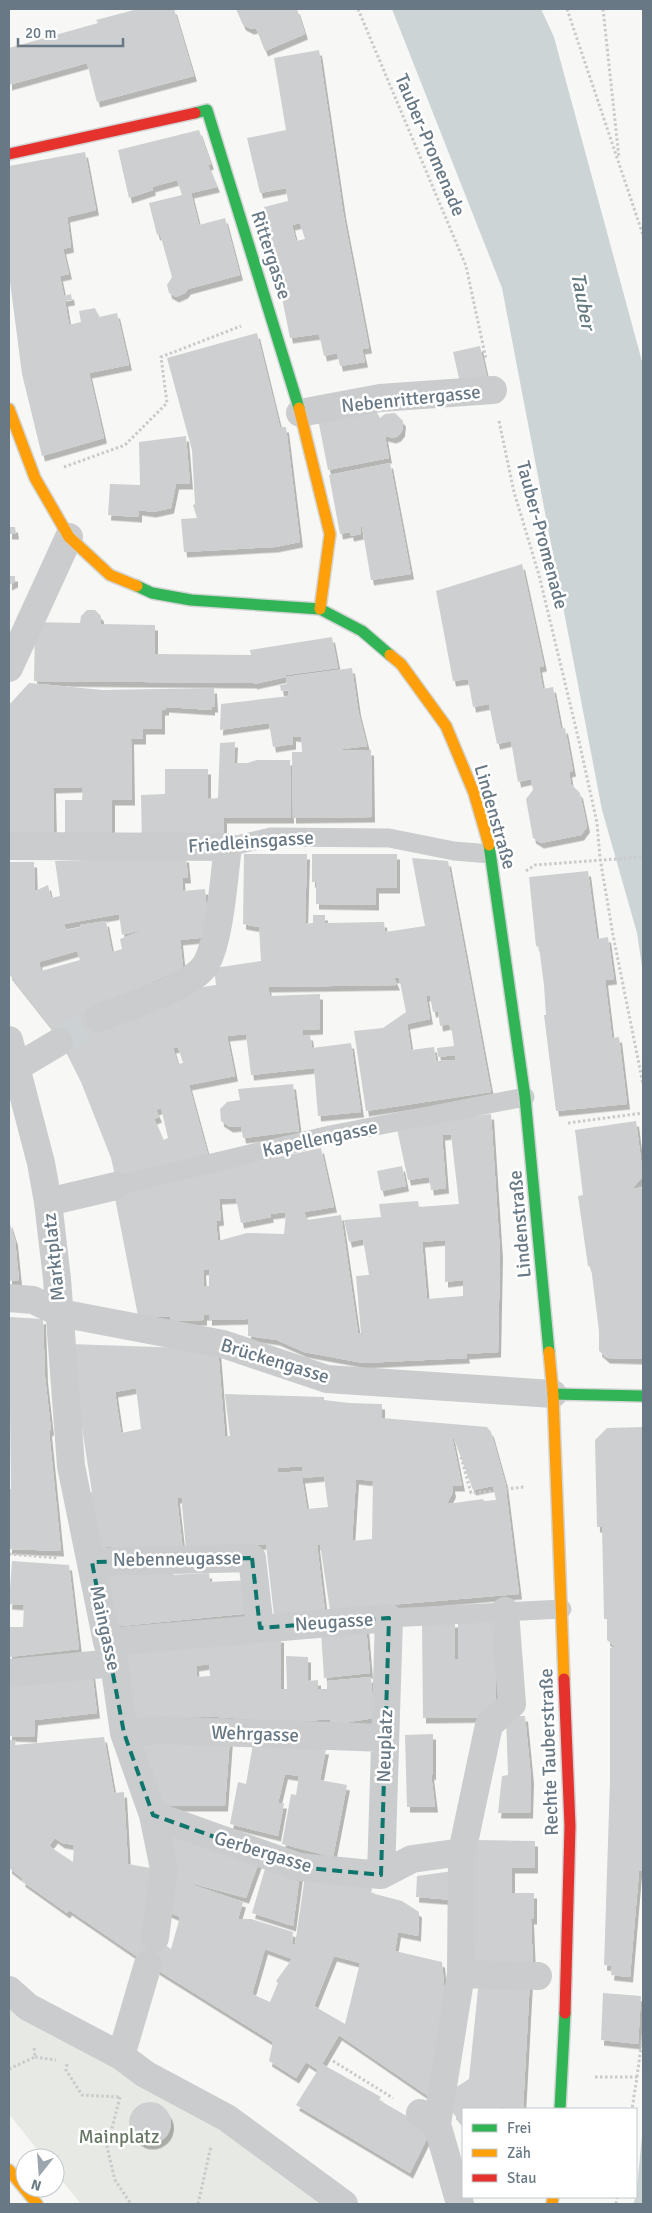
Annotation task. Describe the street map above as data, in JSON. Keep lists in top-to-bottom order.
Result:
{
  "streets": {
    "main road": ["Rittergasse", "Lindenstraße", "Rechte Tauberstraße"],
    "street": [
      "Nebenrittergasse",
      "Friedleinsgasse",
      "Marktplatz",
      "Brückengasse",
      "Nebenneugasse",
      "Neugasse",
      "Maingasse",
      "Wehrgasse",
      "Neuplatz",
      "Gerbergasse"
    ],
    "lane": ["Kapellengasse"],
    "path": ["Tauber-Promenade"]
  },
  "crossings": [
    ["Tauber-Promenade", "Nebenrittergasse"],
    ["Rittergasse", "Nebenrittergasse"],
    ["Rittergasse", "Lindenstraße"],
    ["Lindenstraße", "Friedleinsgasse"],
    ["Lindenstraße", "Kapellengasse"],
    ["Lindenstraße", "Brückengasse"],
    ["Lindenstraße", "Rechte Tauberstraße"],
    ["Kapellengasse", "Marktplatz"],
    ["Marktplatz", "Brückengasse"],
    ["Marktplatz", "Maingasse"],
    ["Brückengasse", "Maingasse"],
    ["Brückengasse", "Rechte Tauberstraße"],
    ["Nebenneugasse", "Neugasse"],
    ["Nebenneugasse", "Maingasse"],
    ["Neugasse", "Maingasse"],
    ["Neugasse", "Neuplatz"],
    ["Neugasse", "Rechte Tauberstraße"],
    ["Maingasse", "Wehrgasse"],
    ["Maingasse", "Gerbergasse"],
    ["Wehrgasse", "Neuplatz"],
    ["Neuplatz", "Gerbergasse"]
  ],
  "water": ["Tauber"],
  "parks": ["Mainplatz"],
  "legend": ["Frei", "Zäh", "Stau"],
  "scale_bar": "20 m",
  "north": "bottom"
}
